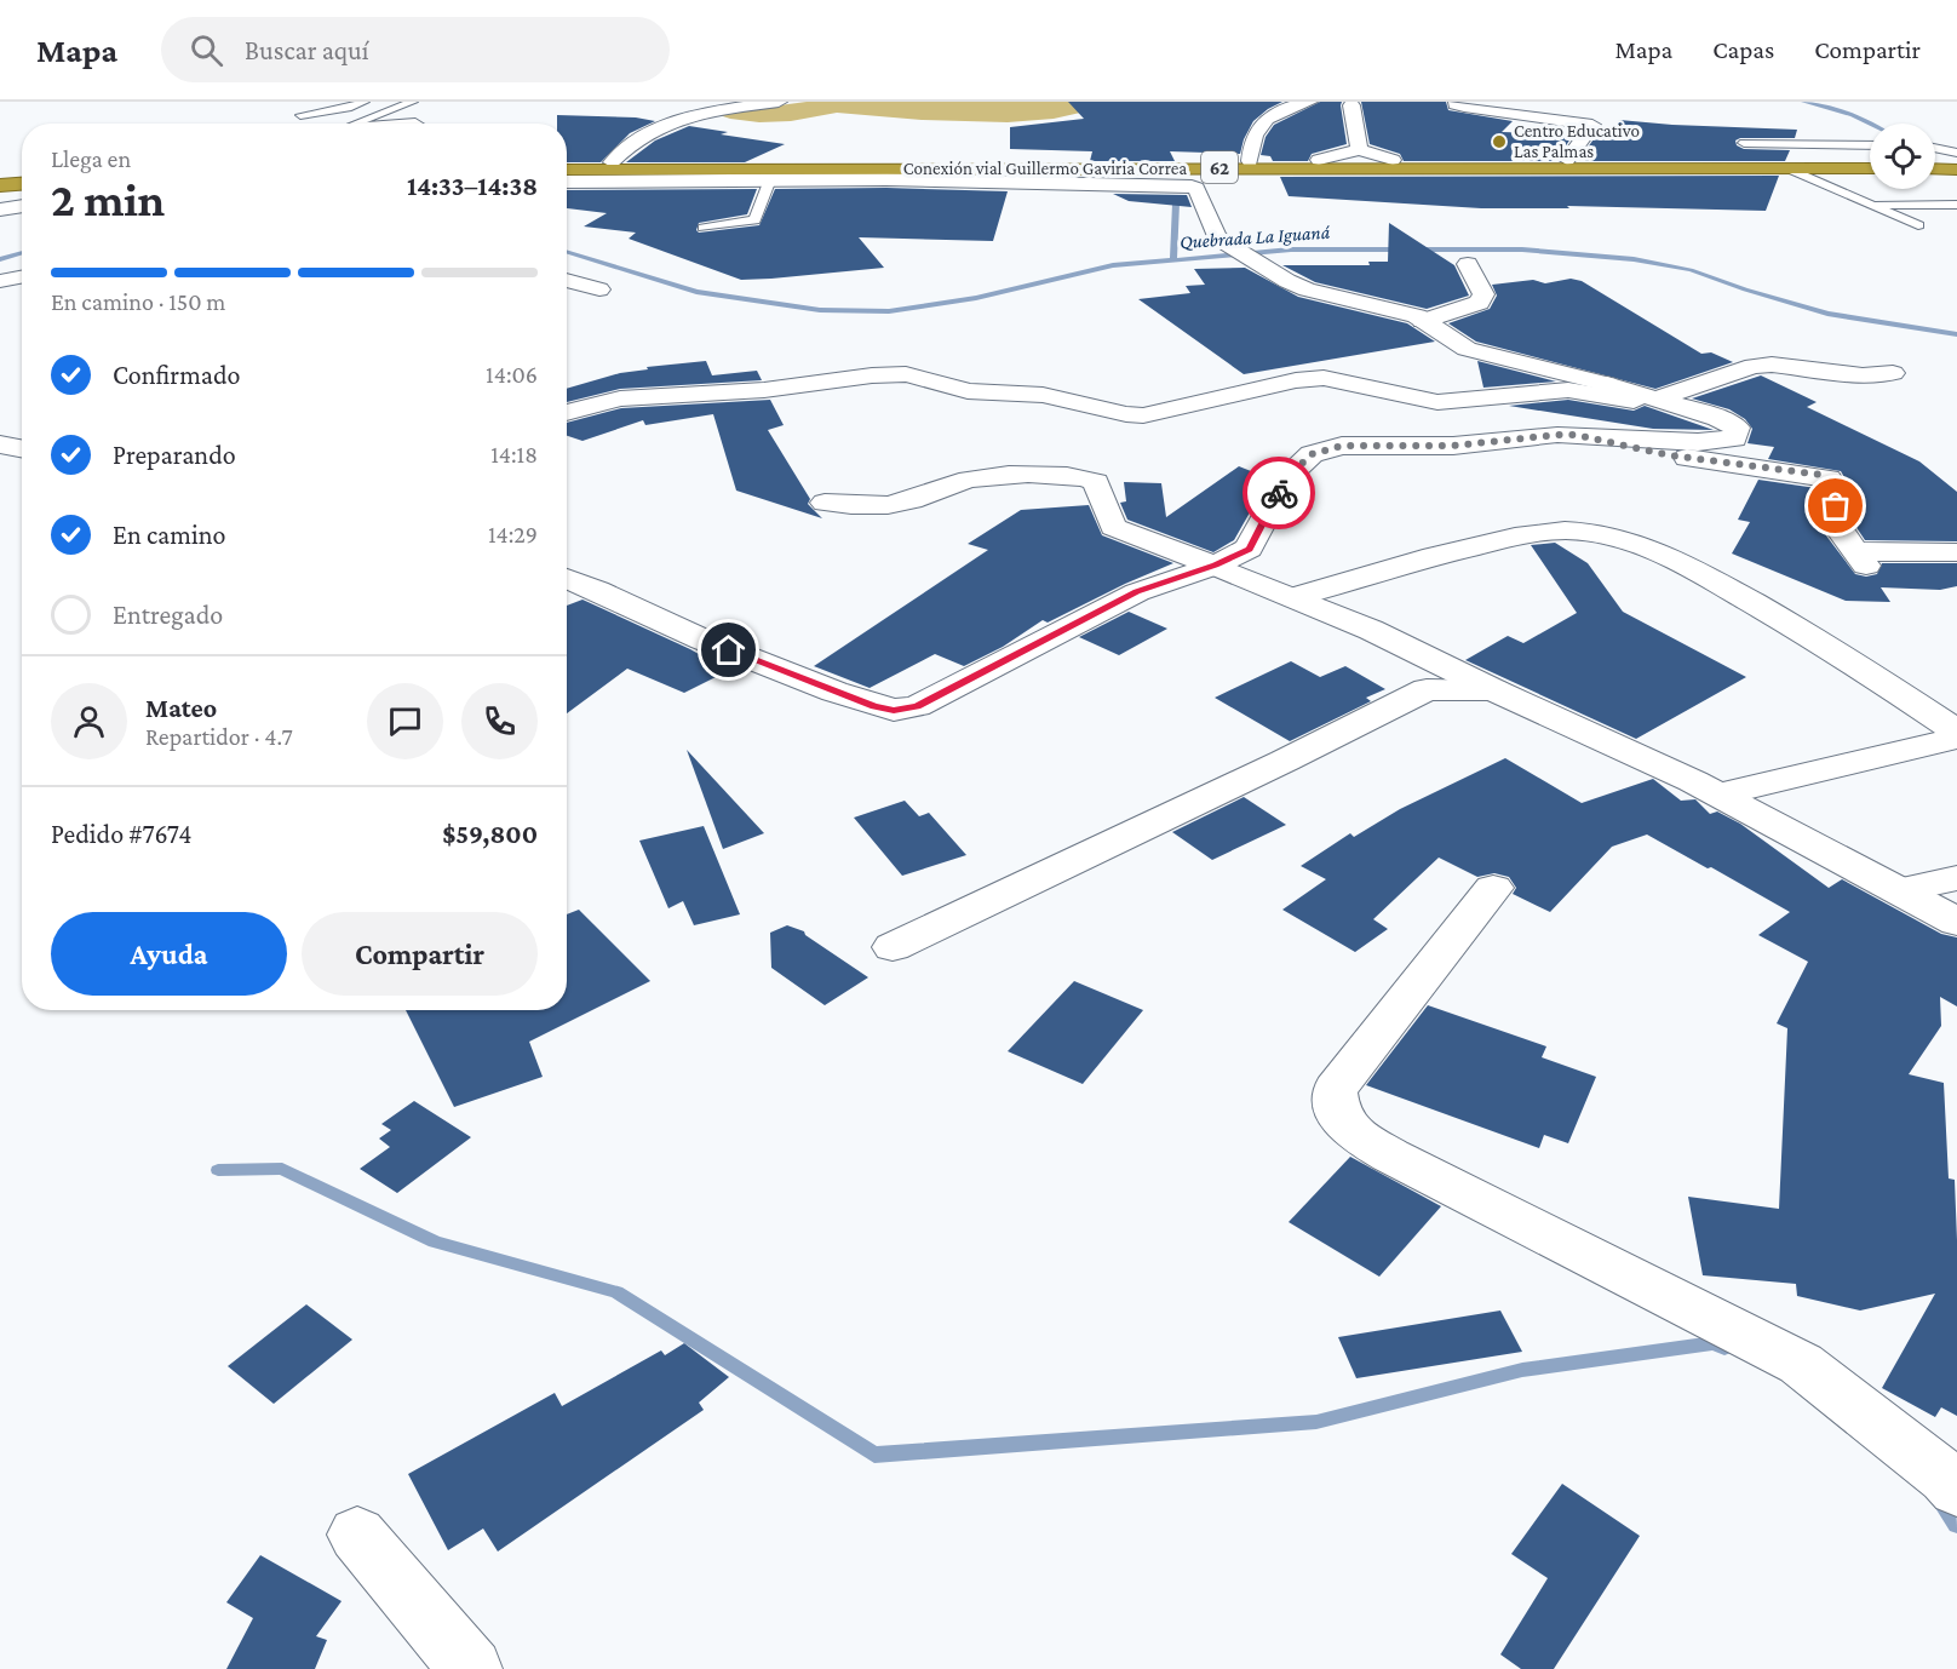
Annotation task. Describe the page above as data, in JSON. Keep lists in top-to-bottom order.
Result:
{
  "streets": {
    "highway": ["62", "Conexión vial Guillermo Gaviria Correa"]
  },
  "water": ["Quebrada La Iguaná"],
  "places": ["Centro Educativo Las Palmas"],
  "page": {
    "header": "Mapa",
    "search": "Buscar aquí",
    "nav": ["Mapa", "Capas", "Compartir"],
    "heading": ["2 min", "Llega en", "14:33–14:38"],
    "panel": [
      "Mateo",
      "Repartidor · 4.7",
      "Pedido #7674",
      "$59,800"
    ],
    "bar": "En camino · 150 m",
    "list": [
      ["Confirmado", "14:06"],
      ["Preparando", "14:18"],
      ["En camino", "14:29"],
      "Entregado"
    ],
    "buttons": ["Ayuda", "Compartir"]
  }
}
